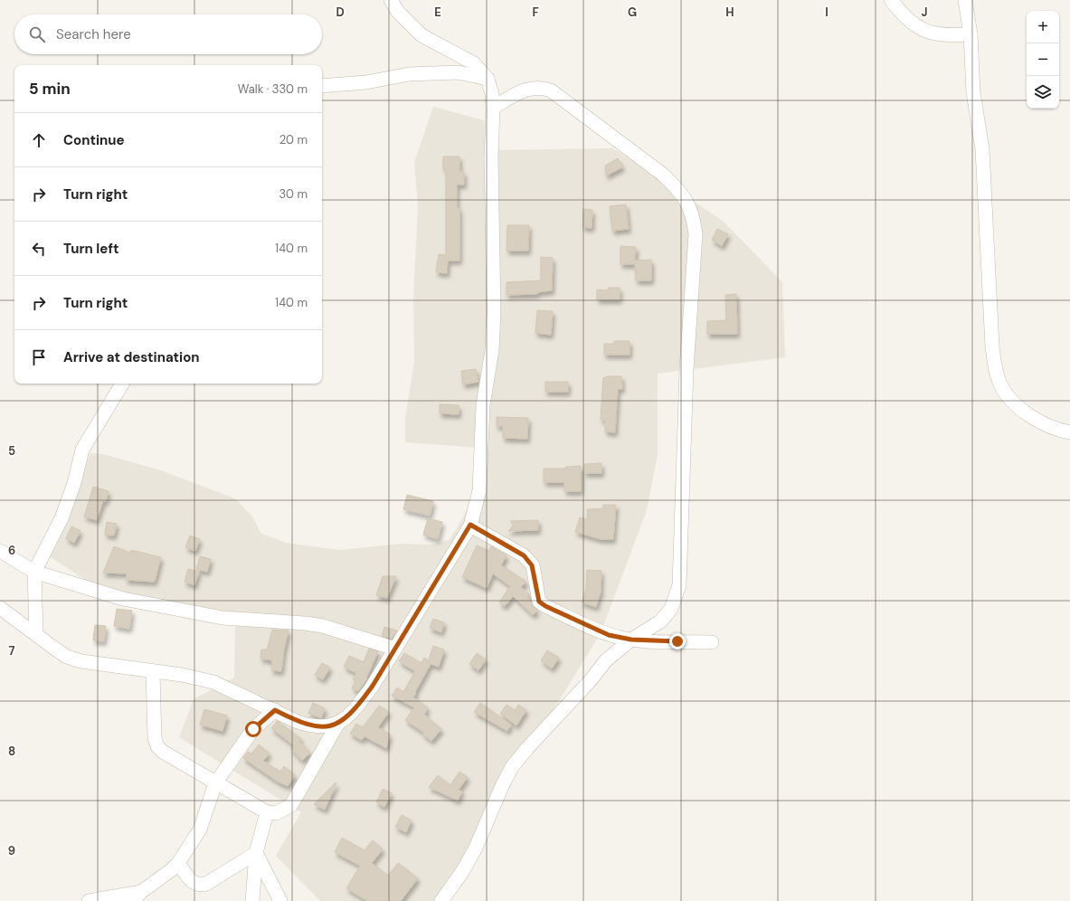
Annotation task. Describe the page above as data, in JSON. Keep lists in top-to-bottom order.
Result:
{
  "page": {
    "map_buttons": ["+", "−"],
    "search": "Search here",
    "heading": ["5 min", "Walk · 330 m"],
    "list": [
      ["Continue", "20 m"],
      ["Turn right", "30 m"],
      ["Turn left", "140 m"],
      ["Turn right", "140 m"],
      "Arrive at destination"
    ]
  },
  "grid": {
    "columns": [
      "D",
      "E",
      "F",
      "G",
      "H",
      "I",
      "J"
    ],
    "rows": [
      "5",
      "6",
      "7",
      "8",
      "9"
    ]
  }
}
